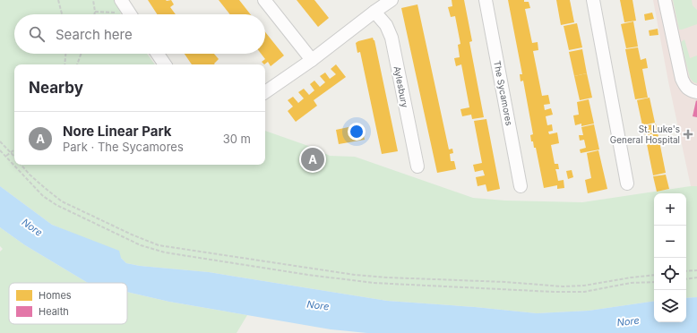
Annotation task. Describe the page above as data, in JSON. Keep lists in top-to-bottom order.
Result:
{
  "streets": {
    "street": ["Aylesbury", "The Sycamores"]
  },
  "water": ["Nore"],
  "places": {
    "health": ["St. Luke's General Hospital"]
  },
  "legend": ["Homes", "Health"],
  "page": {
    "search": "Search here",
    "heading": "Nearby",
    "list": [
      {
        "mark": "A",
        "name": "Nore Linear Park",
        "note": "Park · The Sycamores",
        "value": "30 m"
      }
    ],
    "pins": "A",
    "map_buttons": ["+", "−"]
  }
}
